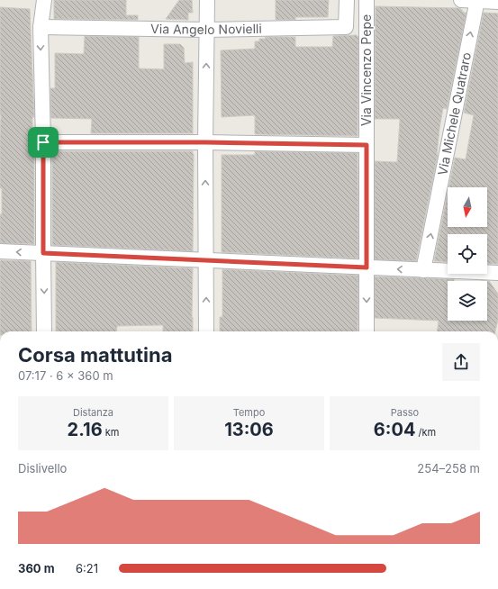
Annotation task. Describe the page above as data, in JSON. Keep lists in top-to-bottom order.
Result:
{
  "streets": {
    "street": ["Via Angelo Novielli", "Via Vincenzo Pepe", "Via Michele Quatraro"]
  },
  "one_way": ["Via Michele Quatraro"],
  "north": "bottom",
  "page": {
    "heading": ["Corsa mattutina", "07:17 · 6 × 360 m"],
    "stats": [
      ["Distanza", "2.16 km"],
      ["Tempo", "13:06"],
      ["Passo", "6:04 /km"]
    ],
    "chart": ["Dislivello", "254–258 m"],
    "list": [
      {
        "name": "360 m",
        "note": "6:21"
      }
    ]
  }
}
